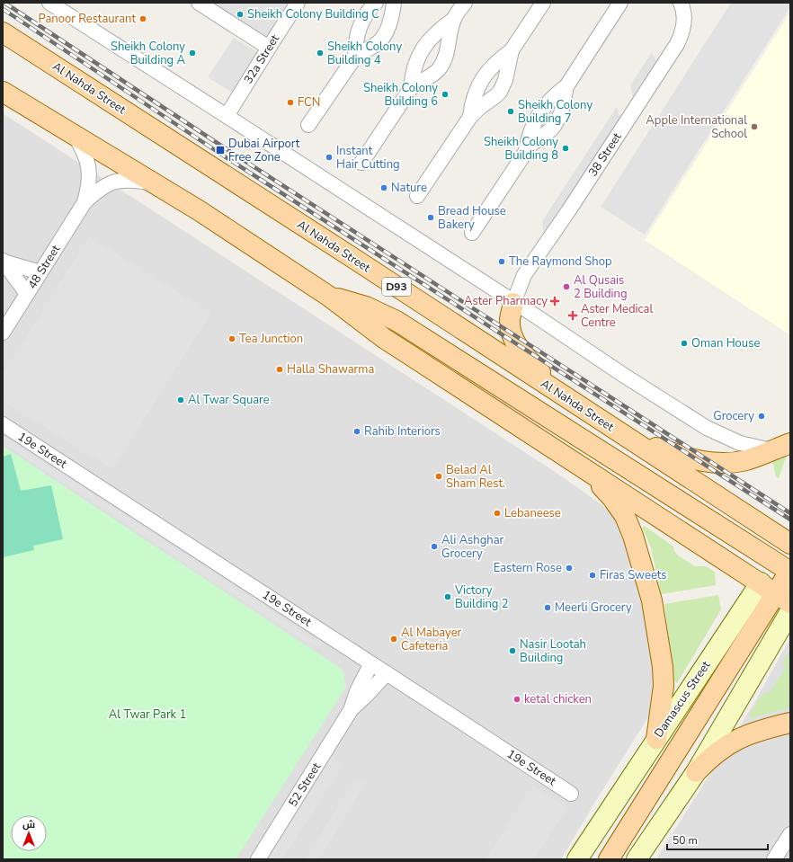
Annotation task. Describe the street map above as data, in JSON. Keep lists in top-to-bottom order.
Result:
{
  "streets": {
    "main road": ["Al Nahda Street", "D93", "Damascus Street"],
    "street": [
      "32a Street",
      "38 Street",
      "48 Street",
      "19e Street",
      "52 Street"
    ]
  },
  "crossings": [
    ["Al Nahda Street", "Damascus Street"],
    ["19e Street", "52 Street"]
  ],
  "parks": ["Al Twar Park 1"],
  "places": {
    "other": [
      "Sheikh Colony Building C",
      "Panoor Restaurant",
      "Sheikh Colony Building A",
      "Sheikh Colony Building 4",
      "Sheikh Colony Building 6",
      "FCN",
      "Sheikh Colony Building 7",
      "Apple International School",
      "Sheikh Colony Building 8",
      "Instant Hair Cutting",
      "Nature",
      "Bread House Bakery",
      "The Raymond Shop",
      "Al Qusais 2 Building",
      "Tea Junction",
      "Oman House",
      "Halla Shawarma",
      "Al Twar Square",
      "Grocery",
      "Rahib Interiors",
      "Belad Al Sham Rest.",
      "Lebaneese",
      "Ali Ashghar Grocery",
      "Eastern Rose",
      "Firas Sweets",
      "Victory Building 2",
      "Meerli Grocery",
      "Al Mabayer Cafeteria",
      "Nasir Lootah Building",
      "ketal chicken"
    ],
    "transit": ["Dubai Airport Free Zone"],
    "health": ["Aster Pharmacy", "Aster Medical Centre"]
  },
  "scale_bar": "50 m",
  "north": "top"
}
